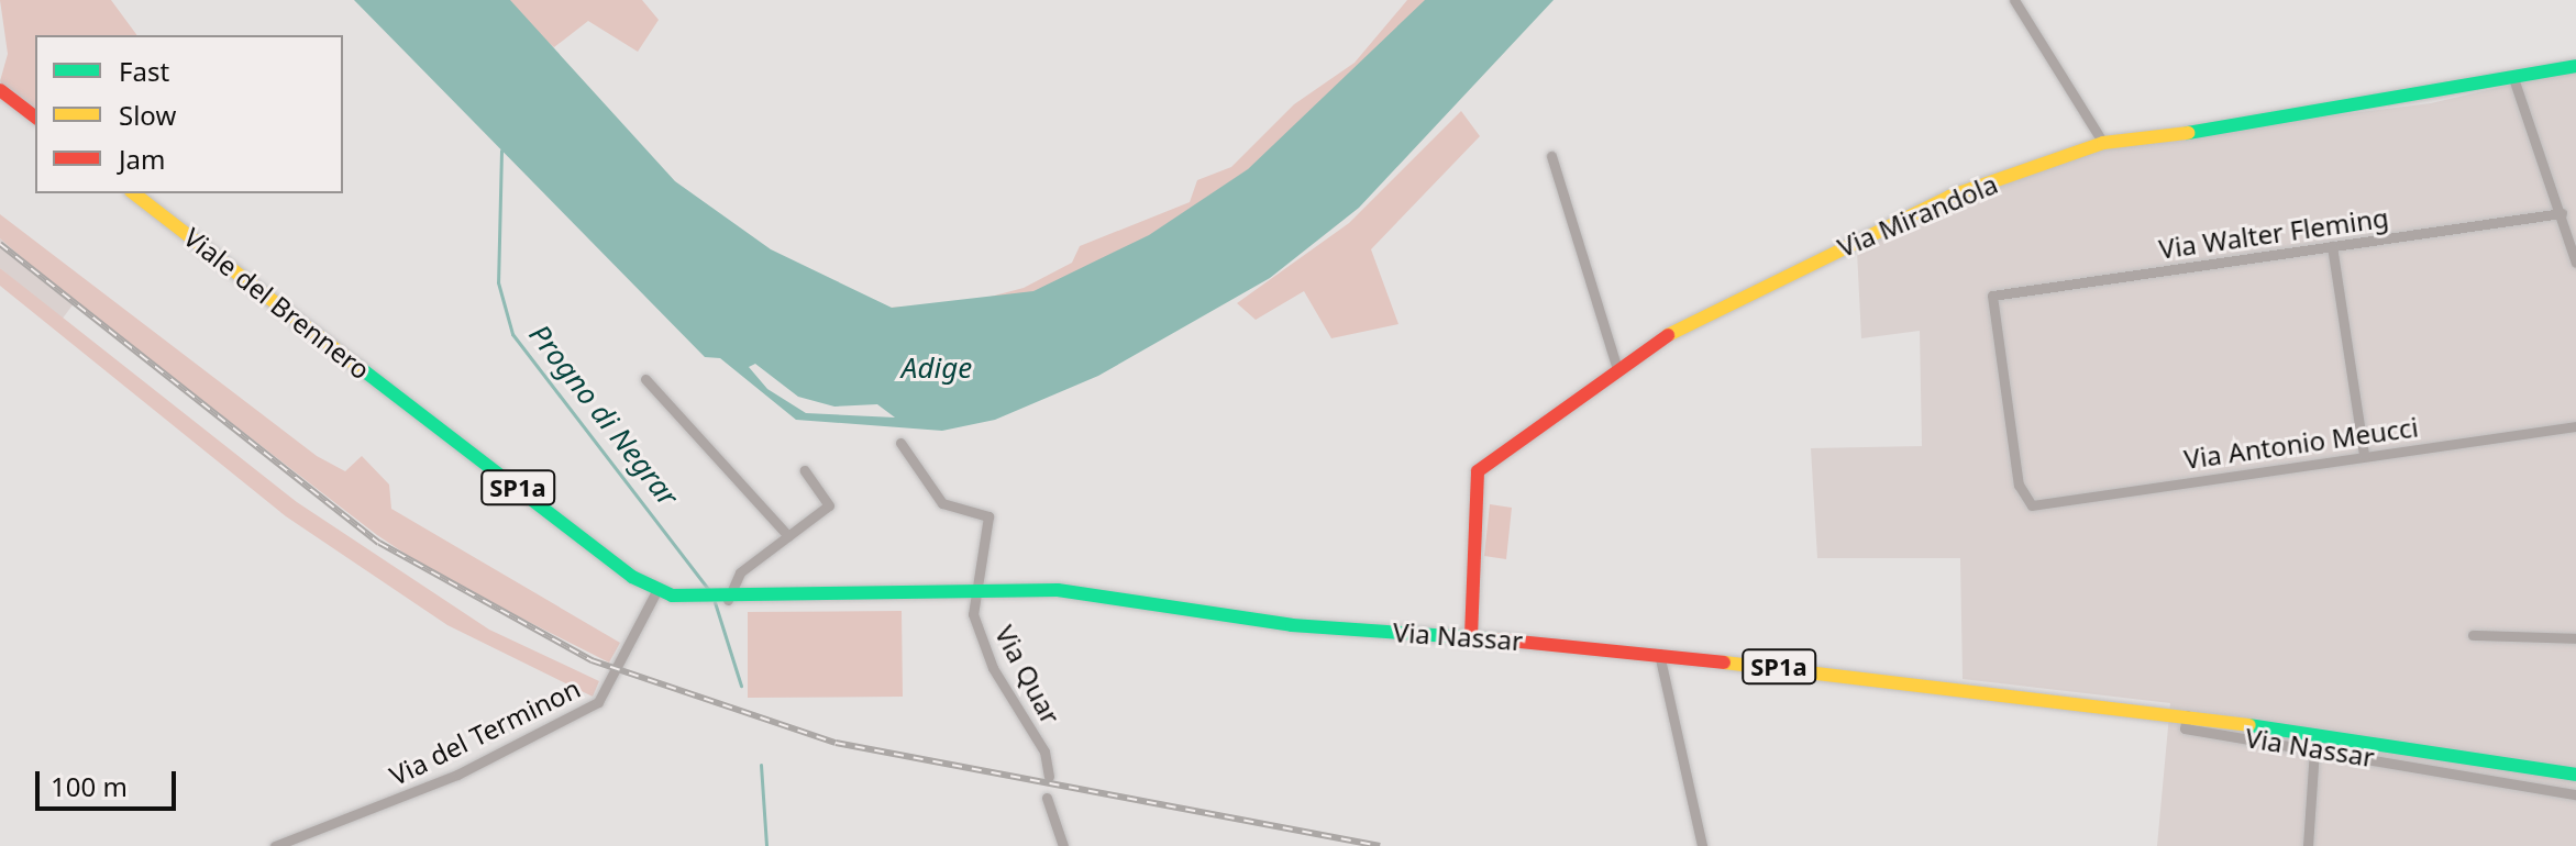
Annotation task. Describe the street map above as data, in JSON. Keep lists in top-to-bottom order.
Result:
{
  "streets": {
    "main road": [
      "Via Mirandola",
      "Viale del Brennero",
      "SP1a",
      "Via Nassar"
    ],
    "street": [
      "Via Walter Fleming",
      "Via Antonio Meucci",
      "Via Quar",
      "Via del Terminon"
    ]
  },
  "crossings": [
    ["Via Mirandola", "Via Nassar"],
    ["Via Walter Fleming", "Via Antonio Meucci"],
    ["Viale del Brennero", "Via Nassar"],
    ["Via Nassar", "Via Quar"],
    ["Via Nassar", "Via del Terminon"]
  ],
  "water": ["Adige", "Progno di Negrar"],
  "legend": ["Fast", "Slow", "Jam"],
  "scale_bar": "100 m"
}
